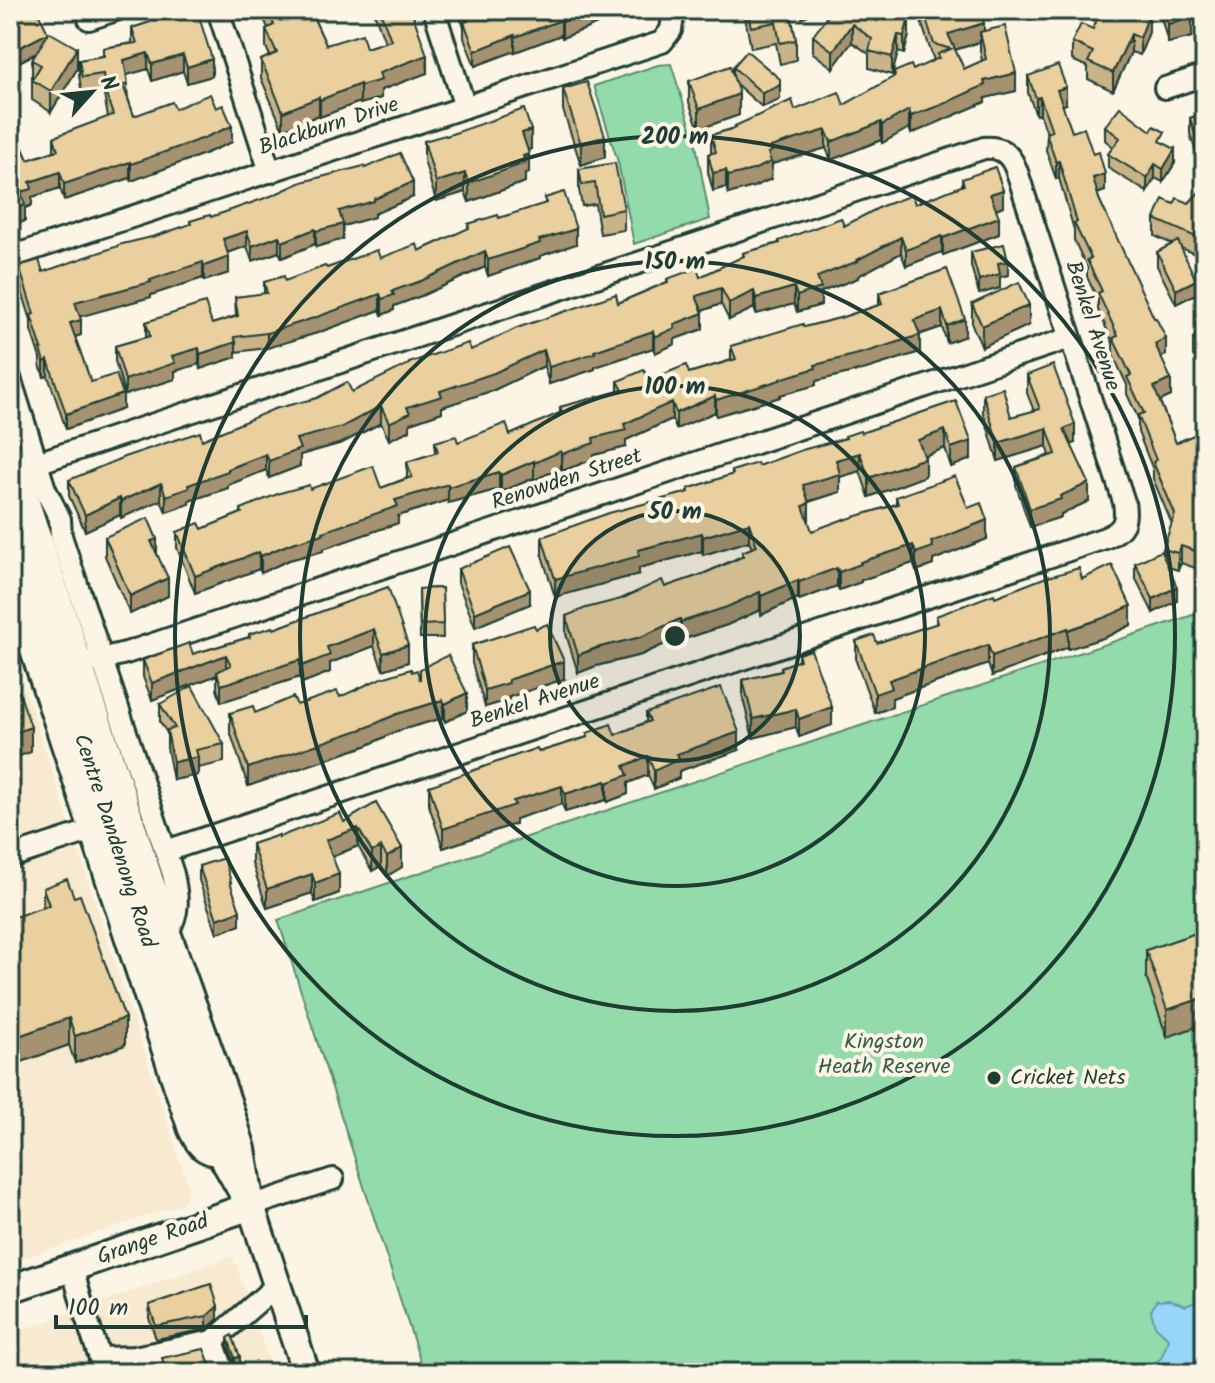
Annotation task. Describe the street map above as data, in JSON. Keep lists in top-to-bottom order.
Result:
{
  "streets": {
    "main road": ["Centre Dandenong Road", "Grange Road"],
    "street": ["Blackburn Drive", "Benkel Avenue", "Renowden Street"]
  },
  "crossings": [
    ["Benkel Avenue", "Renowden Street"],
    ["Benkel Avenue", "Centre Dandenong Road"],
    ["Renowden Street", "Centre Dandenong Road"],
    ["Centre Dandenong Road", "Grange Road"]
  ],
  "parks": ["Kingston Heath Reserve"],
  "places": ["Cricket Nets"],
  "scale_bar": "100 m",
  "north": "top right",
  "rings": [
    "200 m",
    "150 m",
    "100 m",
    "50 m"
  ]
}
